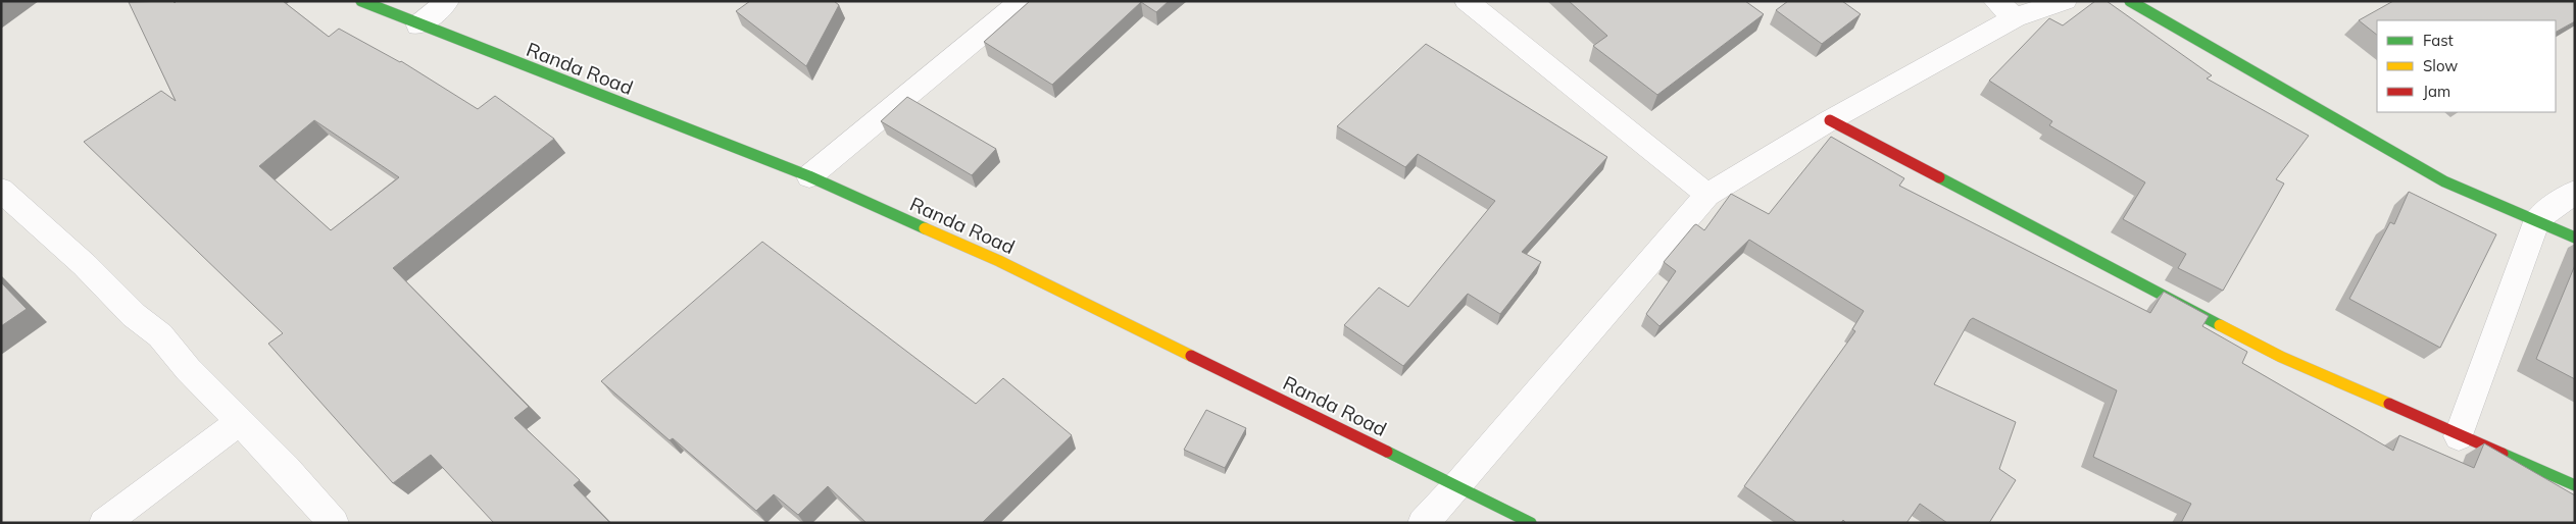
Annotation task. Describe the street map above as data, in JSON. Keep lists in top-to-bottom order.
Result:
{
  "streets": {
    "street": ["Randa Road"]
  },
  "legend": ["Fast", "Slow", "Jam"]
}
